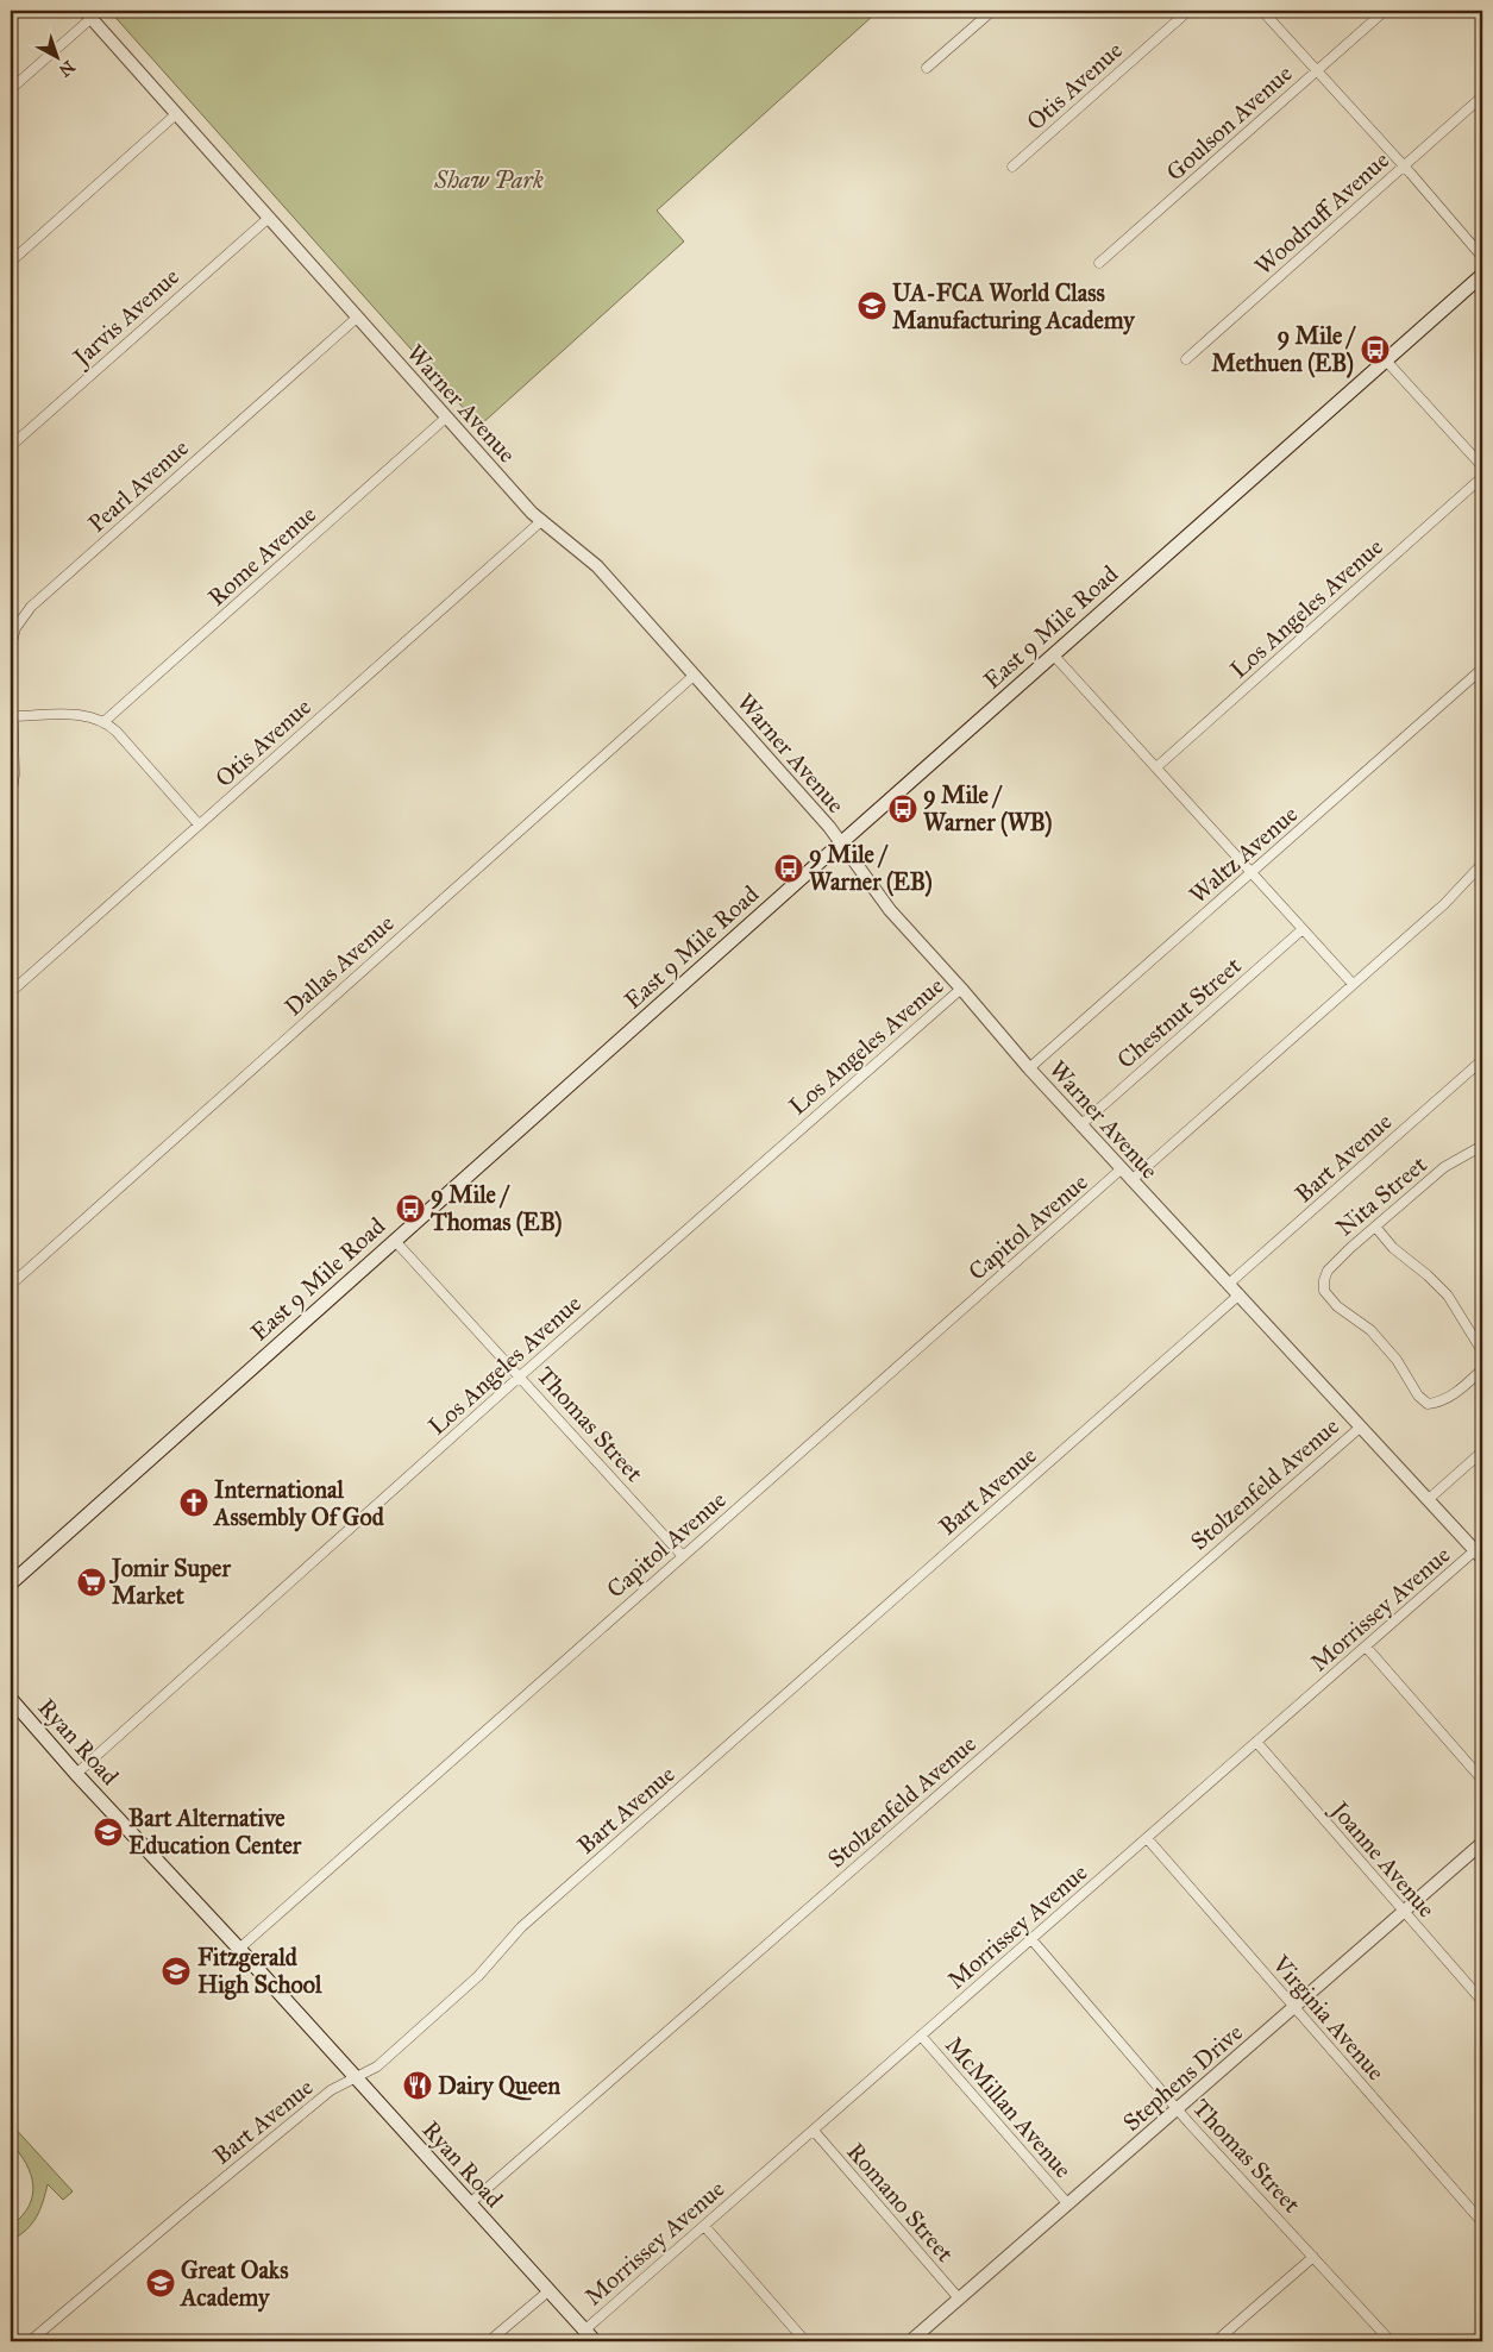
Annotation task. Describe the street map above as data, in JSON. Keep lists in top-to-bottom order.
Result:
{
  "streets": {
    "main road": ["East 9 Mile Road", "Ryan Road"],
    "street": [
      "Otis Avenue",
      "Goulson Avenue",
      "Woodruff Avenue",
      "Jarvis Avenue",
      "Warner Avenue",
      "Pearl Avenue",
      "Rome Avenue",
      "Los Angeles Avenue",
      "Waltz Avenue",
      "Dallas Avenue",
      "Chestnut Street",
      "Bart Avenue",
      "Nita Street",
      "Capitol Avenue",
      "Thomas Street",
      "Stolzenfeld Avenue",
      "Morrissey Avenue",
      "Joanne Avenue",
      "Virginia Avenue",
      "Stephens Drive",
      "McMillan Avenue",
      "Romano Street"
    ]
  },
  "crossings": [
    ["Otis Avenue", "Warner Avenue"],
    ["Jarvis Avenue", "Warner Avenue"],
    ["Warner Avenue", "Pearl Avenue"],
    ["Warner Avenue", "Rome Avenue"],
    ["Warner Avenue", "Los Angeles Avenue"],
    ["Warner Avenue", "East 9 Mile Road"],
    ["Warner Avenue", "Waltz Avenue"],
    ["Warner Avenue", "Dallas Avenue"],
    ["Warner Avenue", "Chestnut Street"],
    ["Warner Avenue", "Bart Avenue"],
    ["Warner Avenue", "Capitol Avenue"],
    ["Warner Avenue", "Stolzenfeld Avenue"],
    ["Warner Avenue", "Morrissey Avenue"],
    ["Los Angeles Avenue", "Thomas Street"],
    ["Los Angeles Avenue", "Ryan Road"],
    ["East 9 Mile Road", "Thomas Street"],
    ["Bart Avenue", "Ryan Road"],
    ["Capitol Avenue", "Thomas Street"],
    ["Capitol Avenue", "Ryan Road"],
    ["Thomas Street", "Morrissey Avenue"],
    ["Thomas Street", "Stephens Drive"],
    ["Stolzenfeld Avenue", "Ryan Road"],
    ["Morrissey Avenue", "Ryan Road"],
    ["Morrissey Avenue", "Joanne Avenue"],
    ["Morrissey Avenue", "Virginia Avenue"],
    ["Morrissey Avenue", "McMillan Avenue"],
    ["Morrissey Avenue", "Romano Street"],
    ["Joanne Avenue", "Stephens Drive"],
    ["Virginia Avenue", "Stephens Drive"],
    ["Stephens Drive", "McMillan Avenue"],
    ["Stephens Drive", "Romano Street"]
  ],
  "parks": ["Shaw Park"],
  "places": {
    "school or university": [
      "UA-FCA World Class Manufacturing Academy",
      "Bart Alternative Education Center",
      "Fitzgerald High School",
      "Great Oaks Academy"
    ],
    "bus stop": [
      "9 Mile / Methuen (EB)",
      "9 Mile / Warner (WB)",
      "9 Mile / Warner (EB)",
      "9 Mile / Thomas (EB)"
    ],
    "church": ["International Assembly Of God"],
    "supermarket": ["Jomir Super Market"],
    "restaurant": ["Dairy Queen"]
  },
  "north": "bottom right"
}
